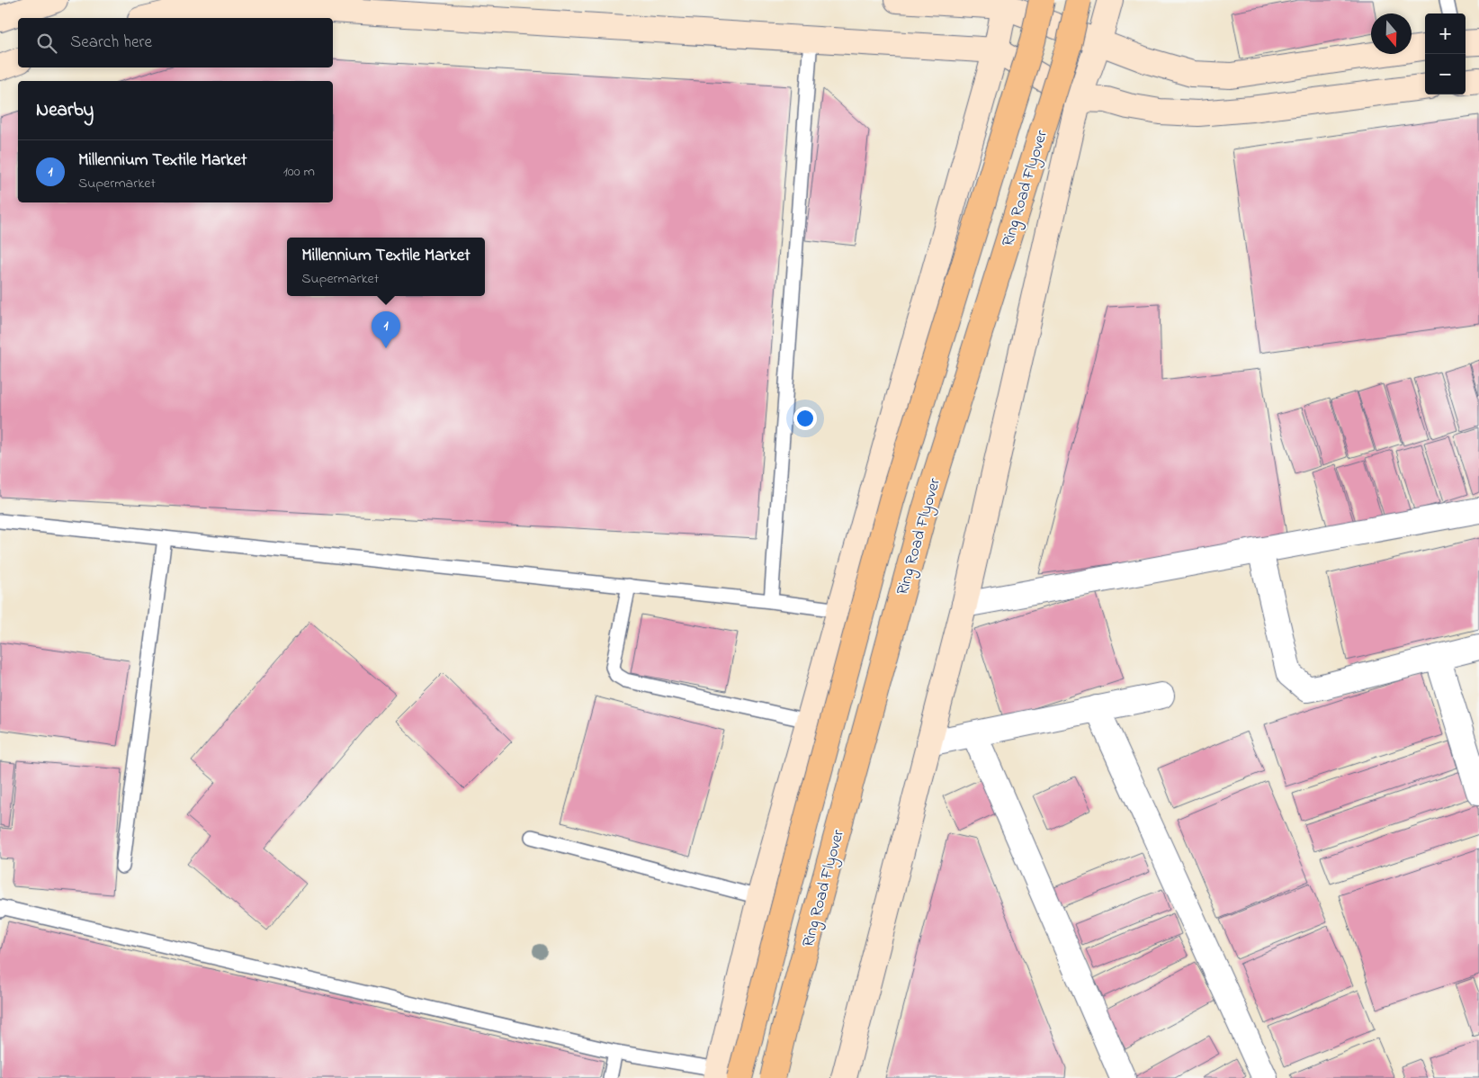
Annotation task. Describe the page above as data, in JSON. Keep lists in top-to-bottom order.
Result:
{
  "streets": {
    "highway": ["Ring Road Flyover"]
  },
  "north": "bottom",
  "page": {
    "map_buttons": ["+", "−"],
    "search": "Search here",
    "heading": "Nearby",
    "list": [
      {
        "mark": "1",
        "name": "Millennium Textile Market",
        "note": "Supermarket",
        "value": "100 m"
      }
    ],
    "popup": ["Millennium Textile Market", "Supermarket"],
    "pins": "1"
  }
}
